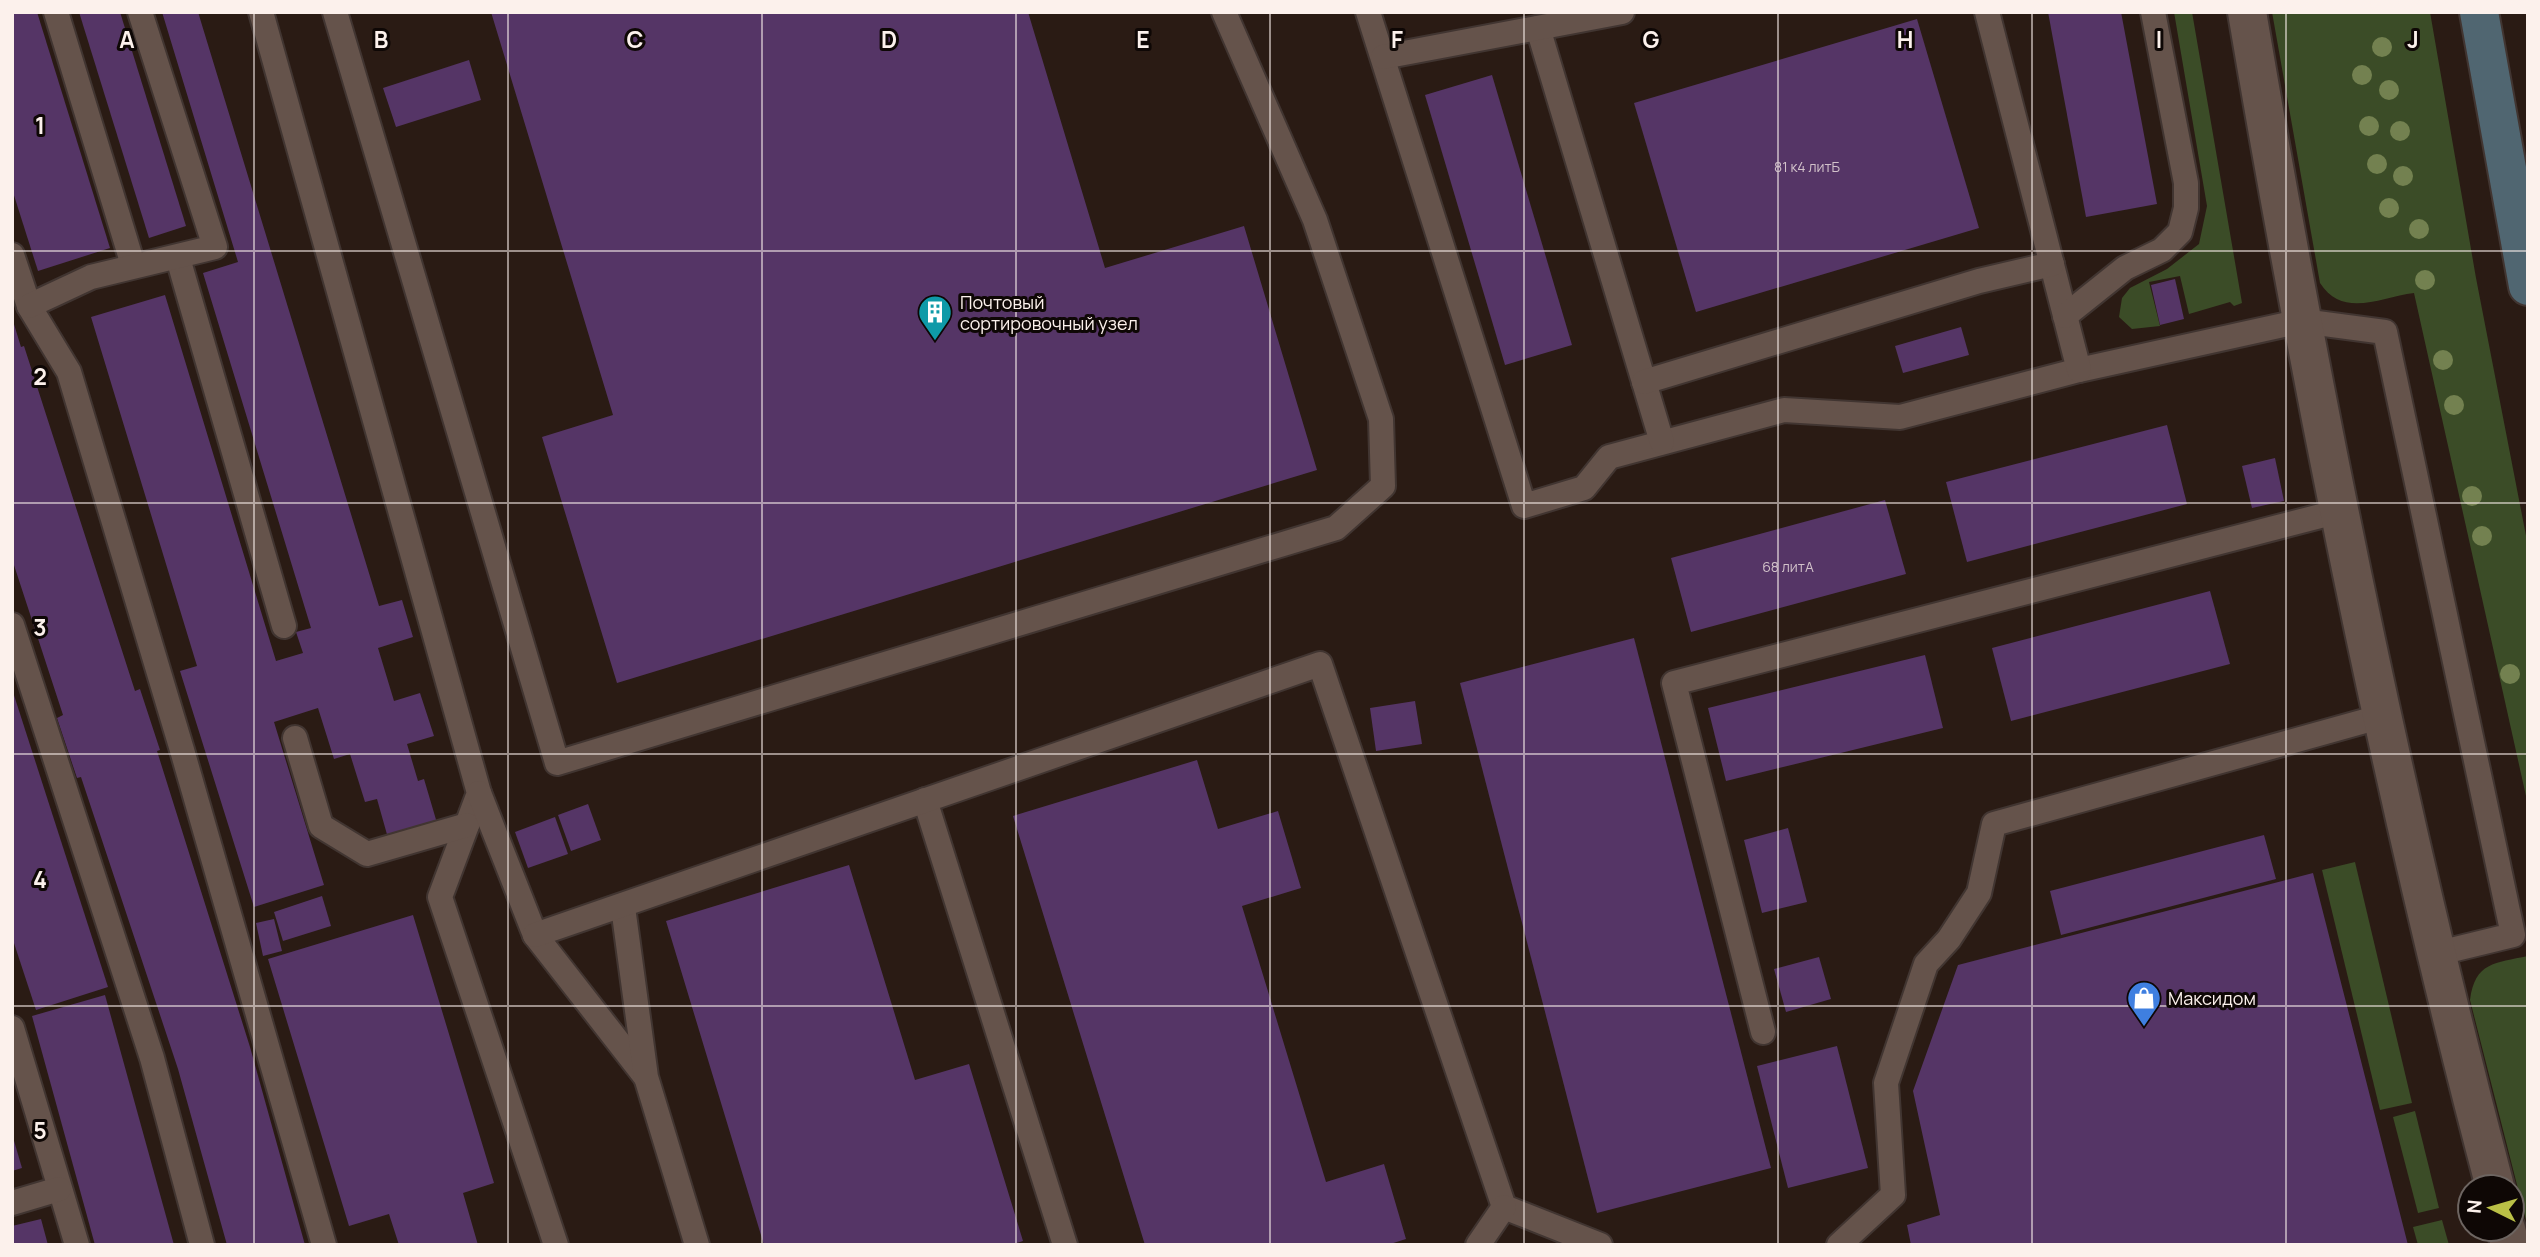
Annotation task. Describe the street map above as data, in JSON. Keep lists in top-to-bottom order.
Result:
{
  "places": {
    "building": ["Почтовый сортировочный узел"],
    "shop": ["Максидом"]
  },
  "house_numbers": ["81 к4 литБ", "68 литА"],
  "north": "left",
  "grid": {
    "columns": [
      "A",
      "B",
      "C",
      "D",
      "E",
      "F",
      "G",
      "H",
      "I",
      "J"
    ],
    "rows": [
      "1",
      "2",
      "3",
      "4",
      "5"
    ]
  }
}
